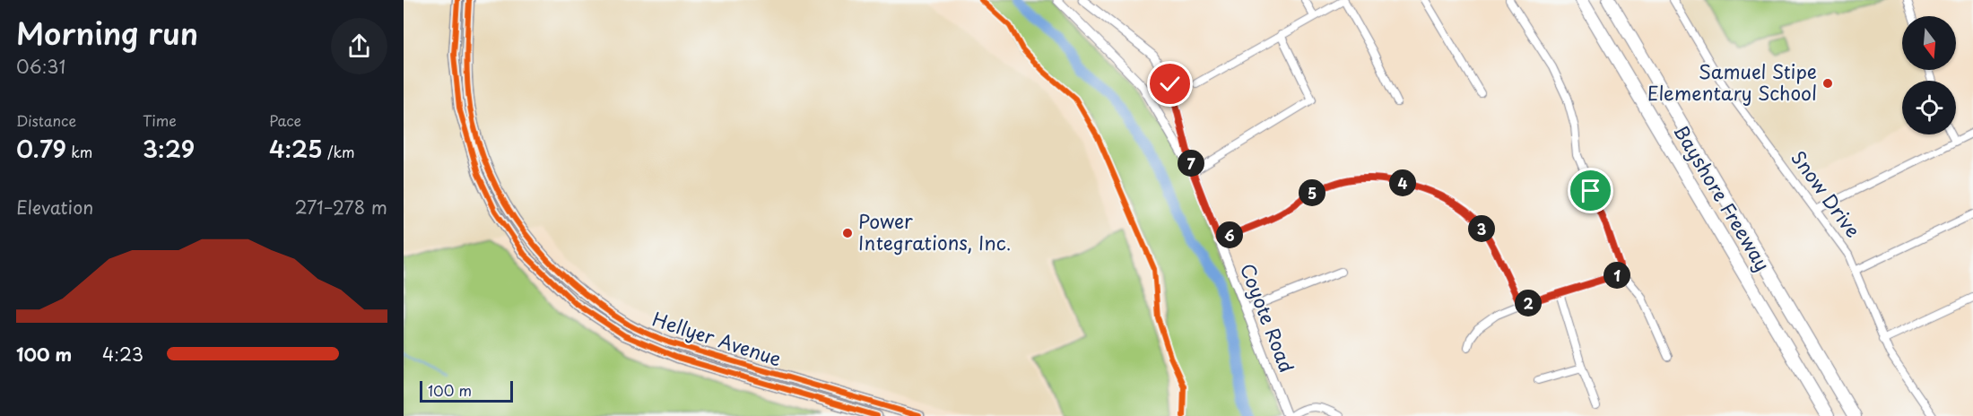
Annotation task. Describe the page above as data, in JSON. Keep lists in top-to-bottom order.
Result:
{
  "streets": {
    "highway": ["Bayshore Freeway"],
    "main road": ["Hellyer Avenue"],
    "street": ["Snow Drive", "Coyote Road"]
  },
  "places": ["Samuel Stipe Elementary School", "Power Integrations, Inc."],
  "scale_bar": "100 m",
  "north": "bottom",
  "page": {
    "heading": ["Morning run", "06:31"],
    "stats": [
      ["Distance", "0.79 km"],
      ["Time", "3:29"],
      ["Pace", "4:25 /km"]
    ],
    "pins": [
      "7",
      "4",
      "5",
      "3",
      "6",
      "1",
      "2"
    ],
    "chart": ["Elevation", "271–278 m"],
    "list": [
      {
        "name": "100 m",
        "note": "4:23"
      }
    ],
    "scale": "100 m"
  }
}
